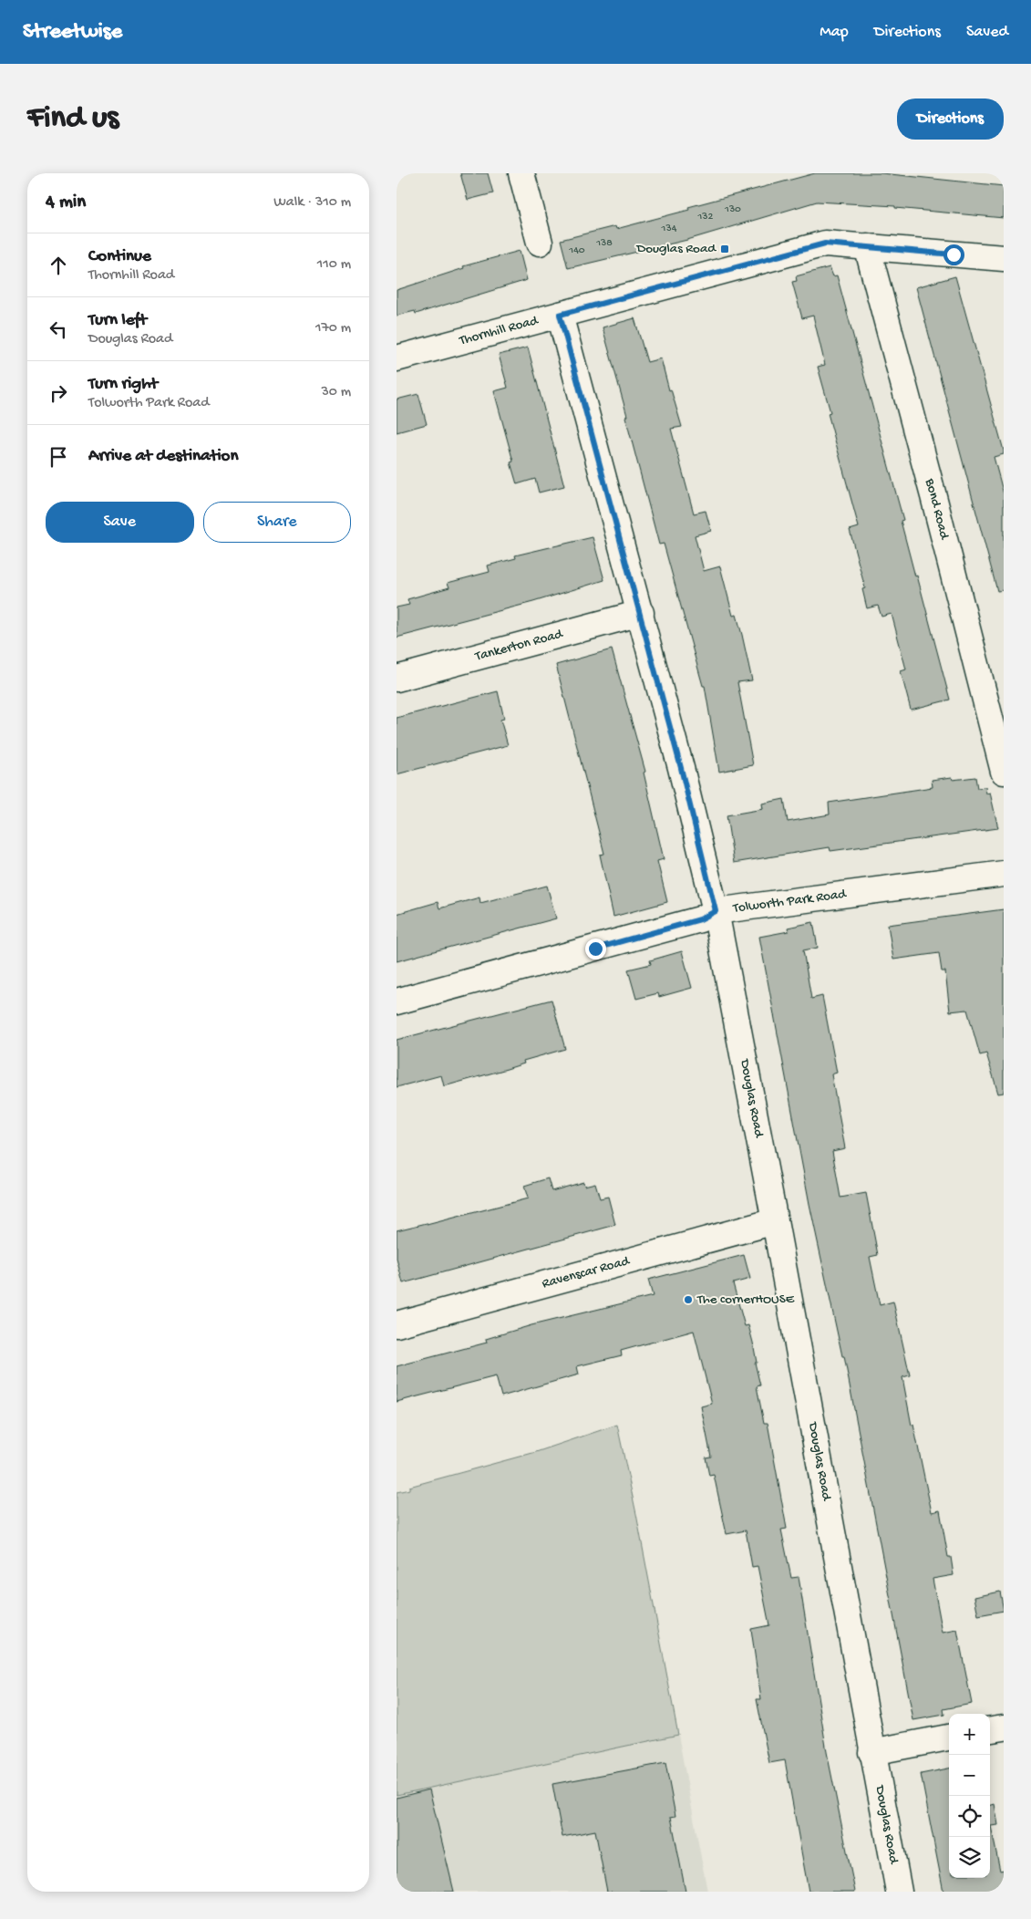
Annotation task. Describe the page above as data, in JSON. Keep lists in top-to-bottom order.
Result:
{
  "streets": {
    "street": [
      "Thornhill Road",
      "Bond Road",
      "Tankerton Road",
      "Tolworth Park Road",
      "Douglas Road",
      "Ravenscar Road"
    ]
  },
  "crossings": [
    ["Thornhill Road", "Bond Road"],
    ["Thornhill Road", "Douglas Road"],
    ["Tankerton Road", "Douglas Road"],
    ["Tolworth Park Road", "Douglas Road"],
    ["Douglas Road", "Ravenscar Road"]
  ],
  "places": {
    "transit": ["Douglas Road"],
    "other": ["The cornerHOUSE"]
  },
  "house_numbers": [
    "130",
    "132",
    "134",
    "138",
    "140"
  ],
  "page": {
    "header": "Streetwise",
    "nav": ["Map", "Directions", "Saved"],
    "buttons": [
      "Directions",
      ["Save", "Share"]
    ],
    "title": "Find us",
    "heading": ["4 min", "Walk · 310 m"],
    "list": [
      ["Continue", "Thornhill Road", "110 m"],
      ["Turn left", "Douglas Road", "170 m"],
      ["Turn right", "Tolworth Park Road", "30 m"],
      "Arrive at destination"
    ],
    "map_buttons": ["+", "−"]
  }
}
